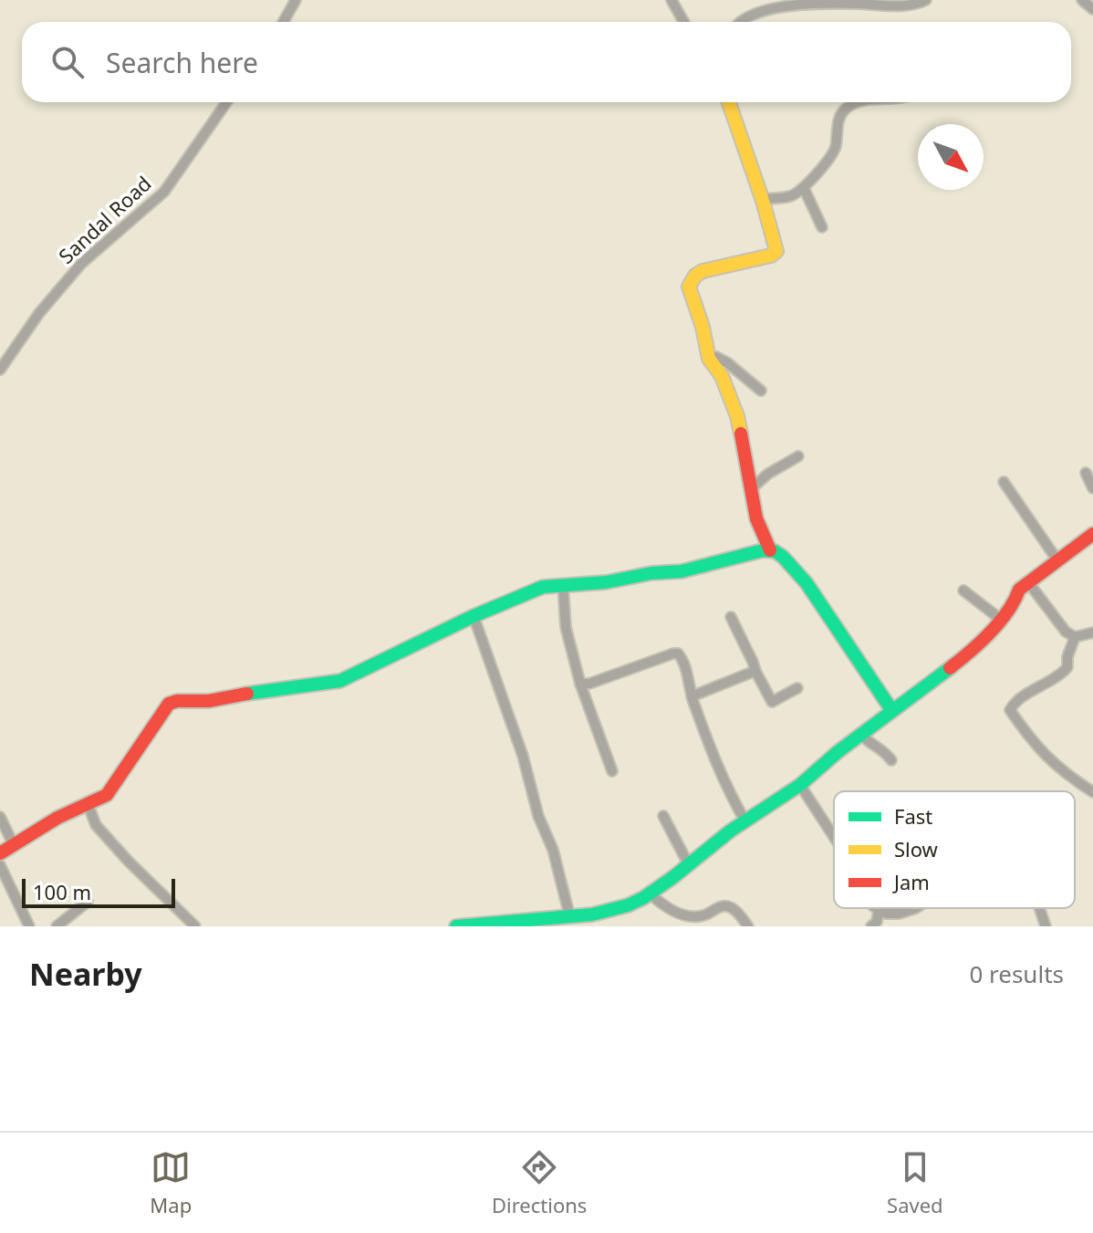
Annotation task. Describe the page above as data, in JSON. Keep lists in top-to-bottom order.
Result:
{
  "streets": {
    "street": ["Sandal Road"]
  },
  "legend": ["Fast", "Slow", "Jam"],
  "scale_bar": "100 m",
  "north": "bottom right",
  "page": {
    "search": "Search here",
    "scale": "100 m",
    "heading": ["Nearby", "0 results"],
    "nav": ["Map", "Directions", "Saved"]
  }
}
